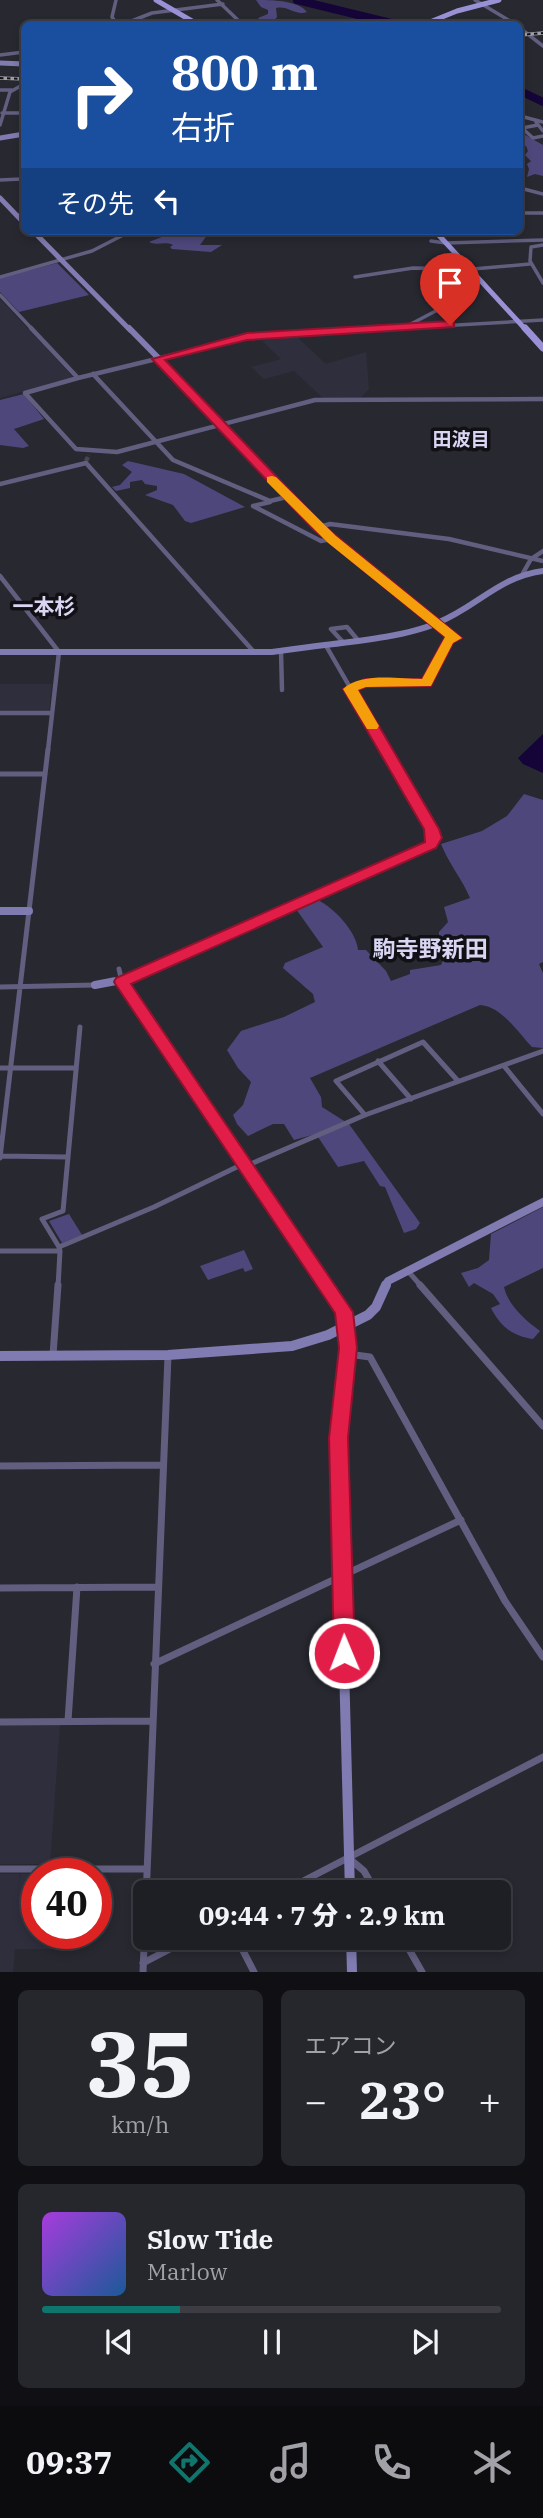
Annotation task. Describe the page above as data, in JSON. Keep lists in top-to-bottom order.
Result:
{
  "districts": ["田波目", "一本杉", "駒寺野新田"],
  "page": {
    "turn": ["800 m", "右折"],
    "then": "その先",
    "limit": "40",
    "trip": "09:44 · 7 分 · 2.9 km",
    "tile": [
      ["35", "km/h"],
      "エアコン"
    ],
    "heat": ["−", "23°", "+"],
    "song": ["Slow Tide", "Marlow"],
    "tabs": "09:37"
  }
}
